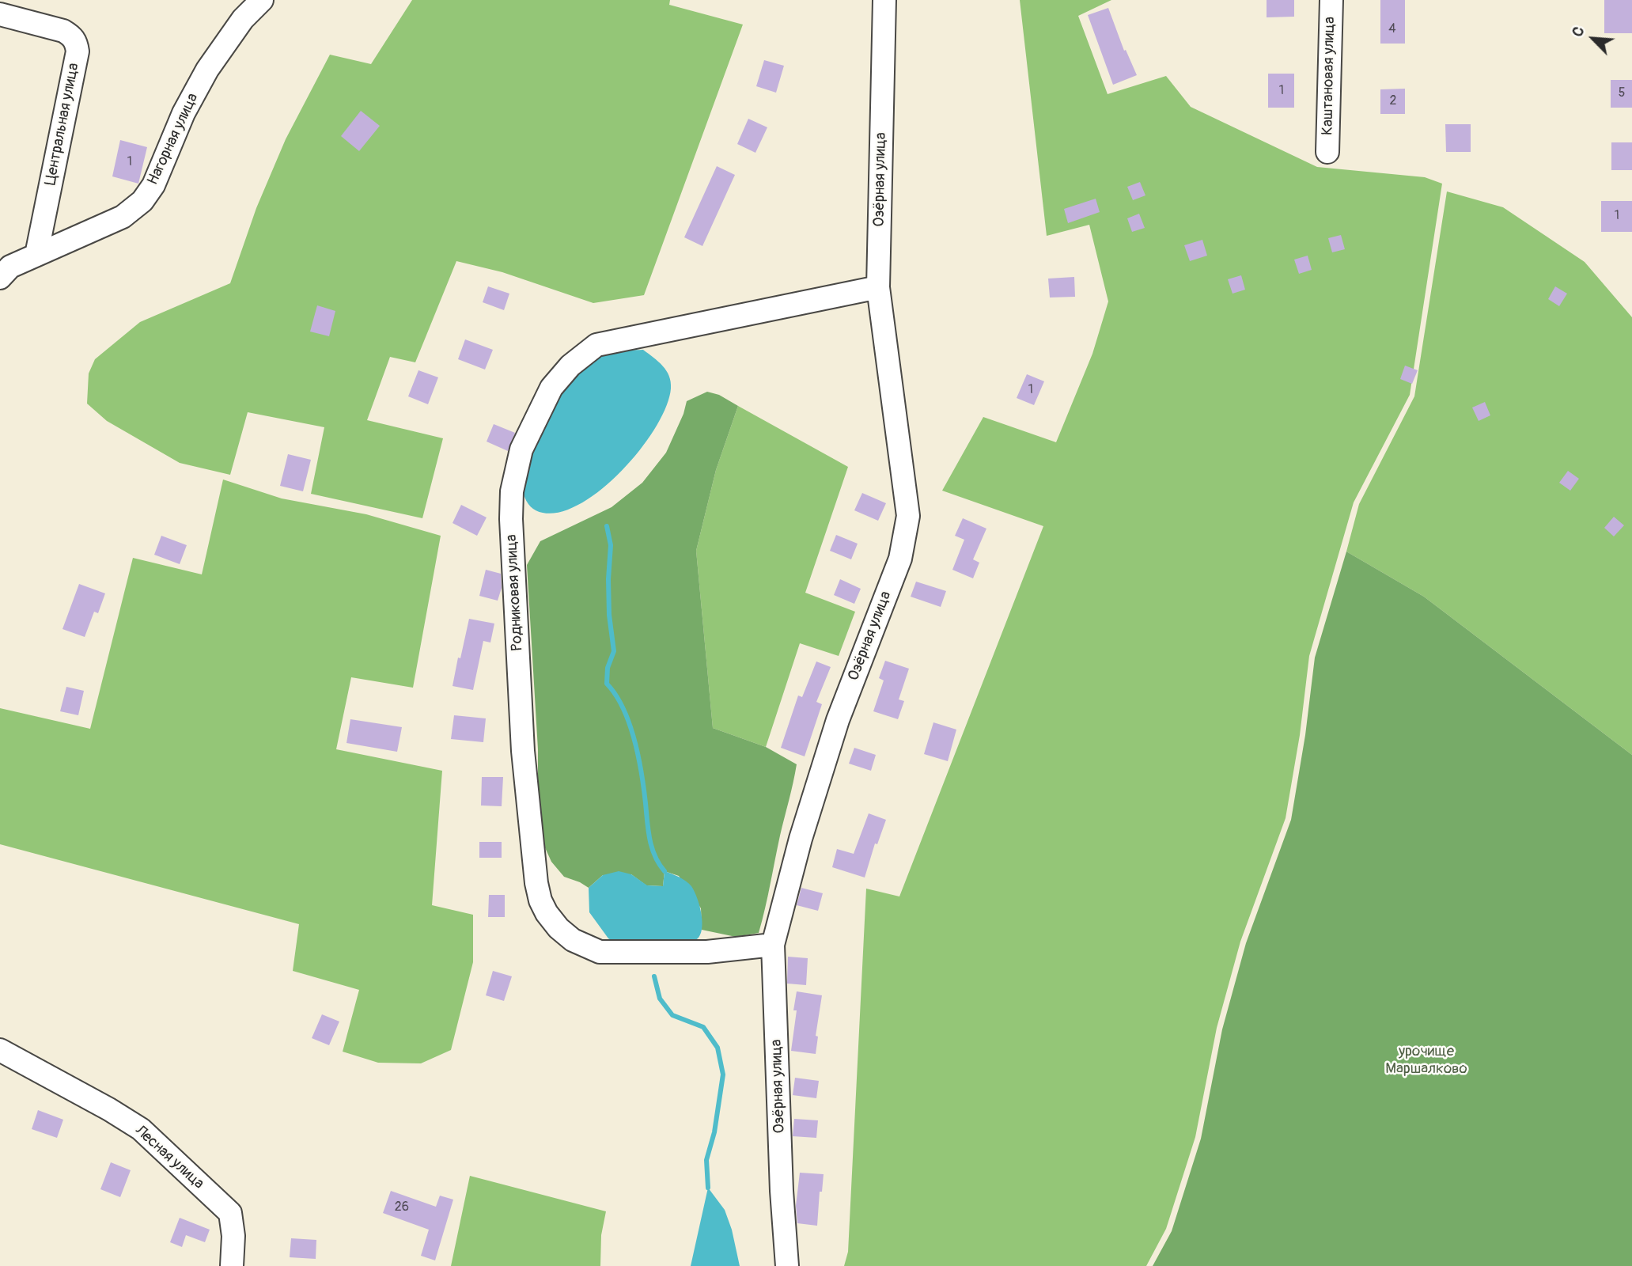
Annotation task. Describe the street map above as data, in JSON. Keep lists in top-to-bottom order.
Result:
{
  "streets": {
    "street": [
      "Каштановая улица",
      "Центральная улица",
      "Нагорная улица",
      "Озёрная улица",
      "Родниковая улица",
      "Лесная улица"
    ]
  },
  "crossings": [
    ["Центральная улица", "Нагорная улица"],
    ["Озёрная улица", "Родниковая улица"]
  ],
  "parks": ["урочище Маршалково"],
  "house_numbers": [
    "4",
    "1",
    "5",
    "2",
    "1",
    "1",
    "1",
    "26"
  ],
  "north": "top left"
}
